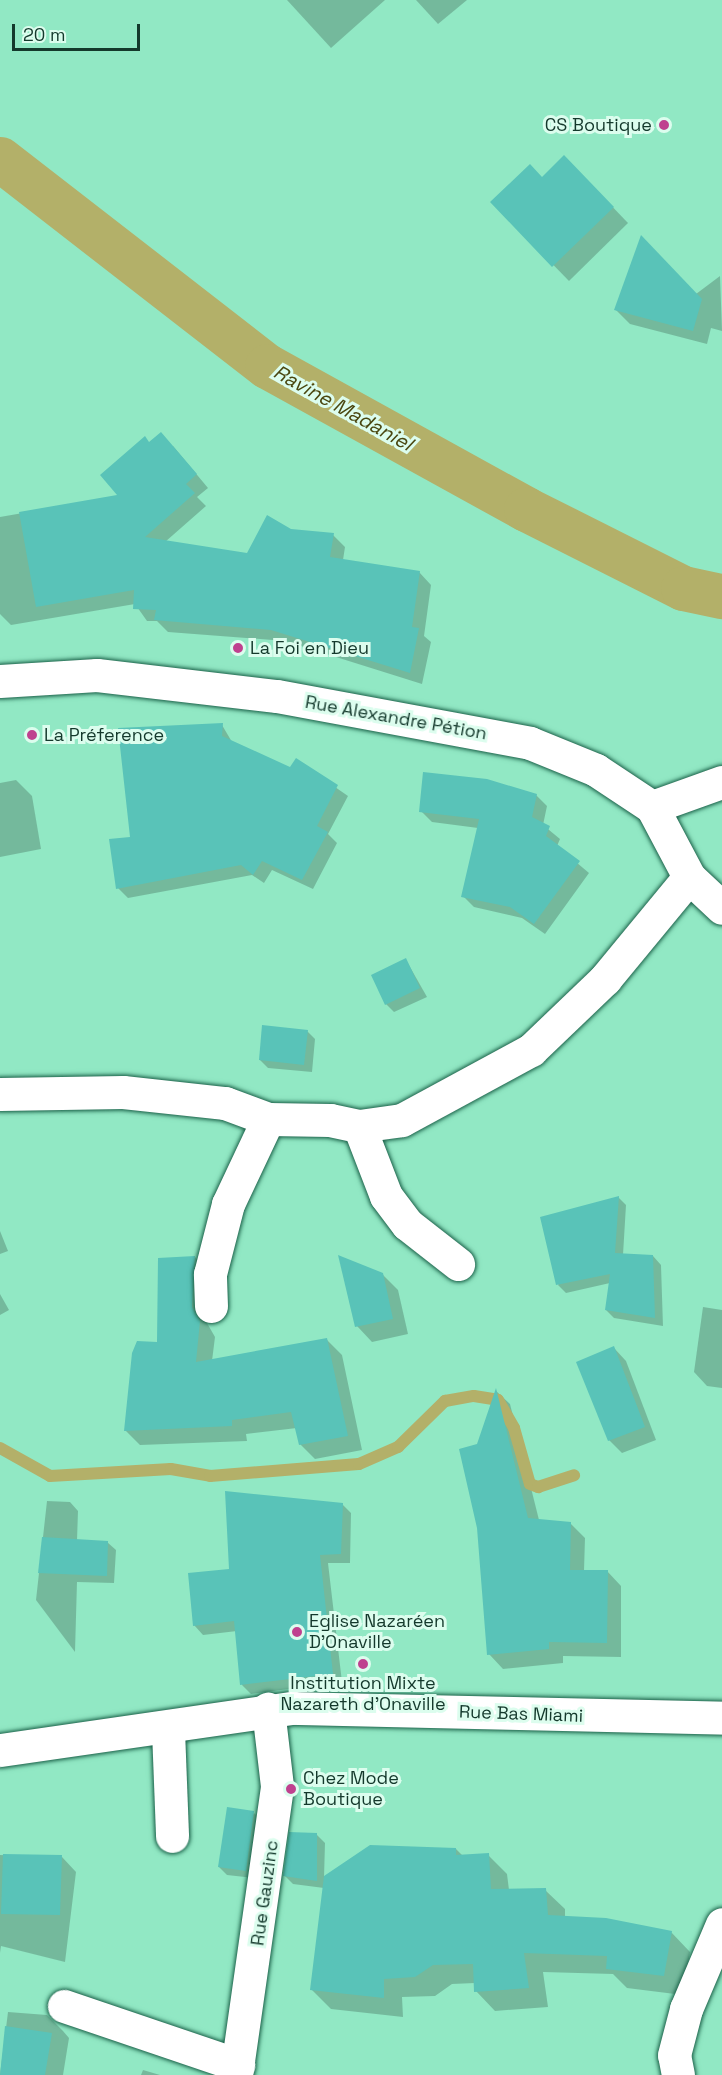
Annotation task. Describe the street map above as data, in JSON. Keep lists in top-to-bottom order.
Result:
{
  "streets": {
    "street": ["Rue Alexandre Pétion", "Rue Bas Miami", "Rue Gauzinc"]
  },
  "crossings": [
    ["Rue Bas Miami", "Rue Gauzinc"]
  ],
  "water": ["Ravine Madaniel"],
  "places": [
    "CS Boutique",
    "La Foi en Dieu",
    "La Préference",
    "Eglise Nazaréen D'Onaville",
    "Institution Mixte Nazareth d'Onaville",
    "Chez Mode Boutique"
  ],
  "scale_bar": "20 m"
}
